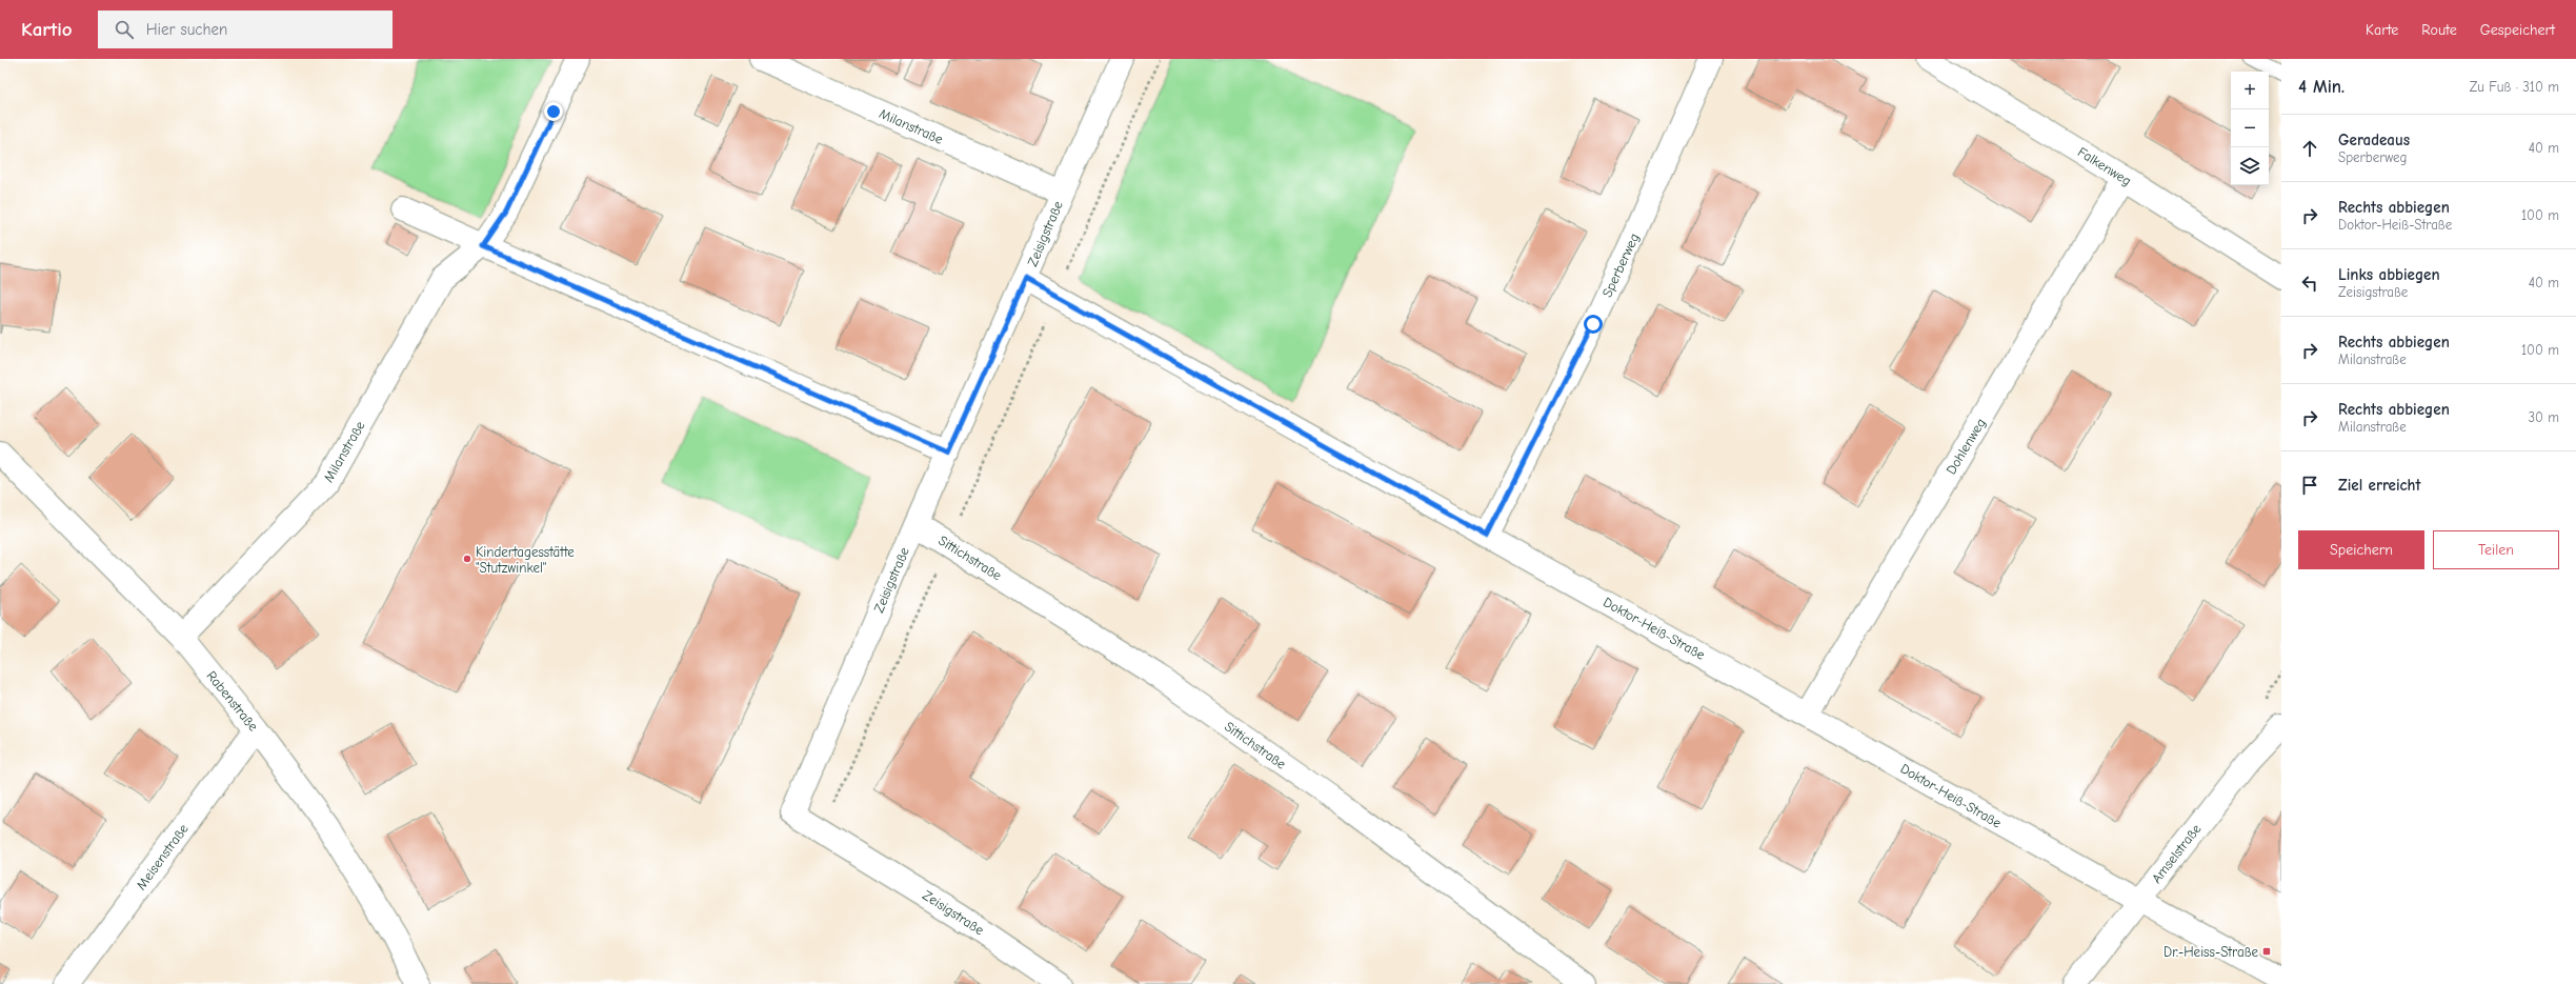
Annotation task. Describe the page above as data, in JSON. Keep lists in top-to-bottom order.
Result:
{
  "streets": {
    "street": [
      "Milanstraße",
      "Falkenweg",
      "Zeisigstraße",
      "Sperberweg",
      "Dohlenweg",
      "Sittichstraße",
      "Doktor-Heiß-Straße",
      "Rabenstraße",
      "Amselstraße",
      "Meisenstraße"
    ]
  },
  "crossings": [
    ["Milanstraße", "Zeisigstraße"],
    ["Milanstraße", "Rabenstraße"],
    ["Falkenweg", "Dohlenweg"],
    ["Zeisigstraße", "Sittichstraße"],
    ["Zeisigstraße", "Doktor-Heiß-Straße"],
    ["Sperberweg", "Doktor-Heiß-Straße"],
    ["Dohlenweg", "Doktor-Heiß-Straße"],
    ["Doktor-Heiß-Straße", "Amselstraße"],
    ["Rabenstraße", "Meisenstraße"]
  ],
  "places": {
    "other": ["Kindertagesstätte \"Stutzwinkel\""],
    "transit": ["Dr.-Heiss-Straße"]
  },
  "page": {
    "header": "Kartio",
    "search": "Hier suchen",
    "nav": ["Karte", "Route", "Gespeichert"],
    "heading": ["4 Min.", "Zu Fuß · 310 m"],
    "map_buttons": ["+", "−"],
    "list": [
      ["Geradeaus", "Sperberweg", "40 m"],
      ["Rechts abbiegen", "Doktor-Heiß-Straße", "100 m"],
      ["Links abbiegen", "Zeisigstraße", "40 m"],
      ["Rechts abbiegen", "Milanstraße", "100 m"],
      ["Rechts abbiegen", "Milanstraße", "30 m"],
      "Ziel erreicht"
    ],
    "buttons": ["Speichern", "Teilen"]
  }
}
